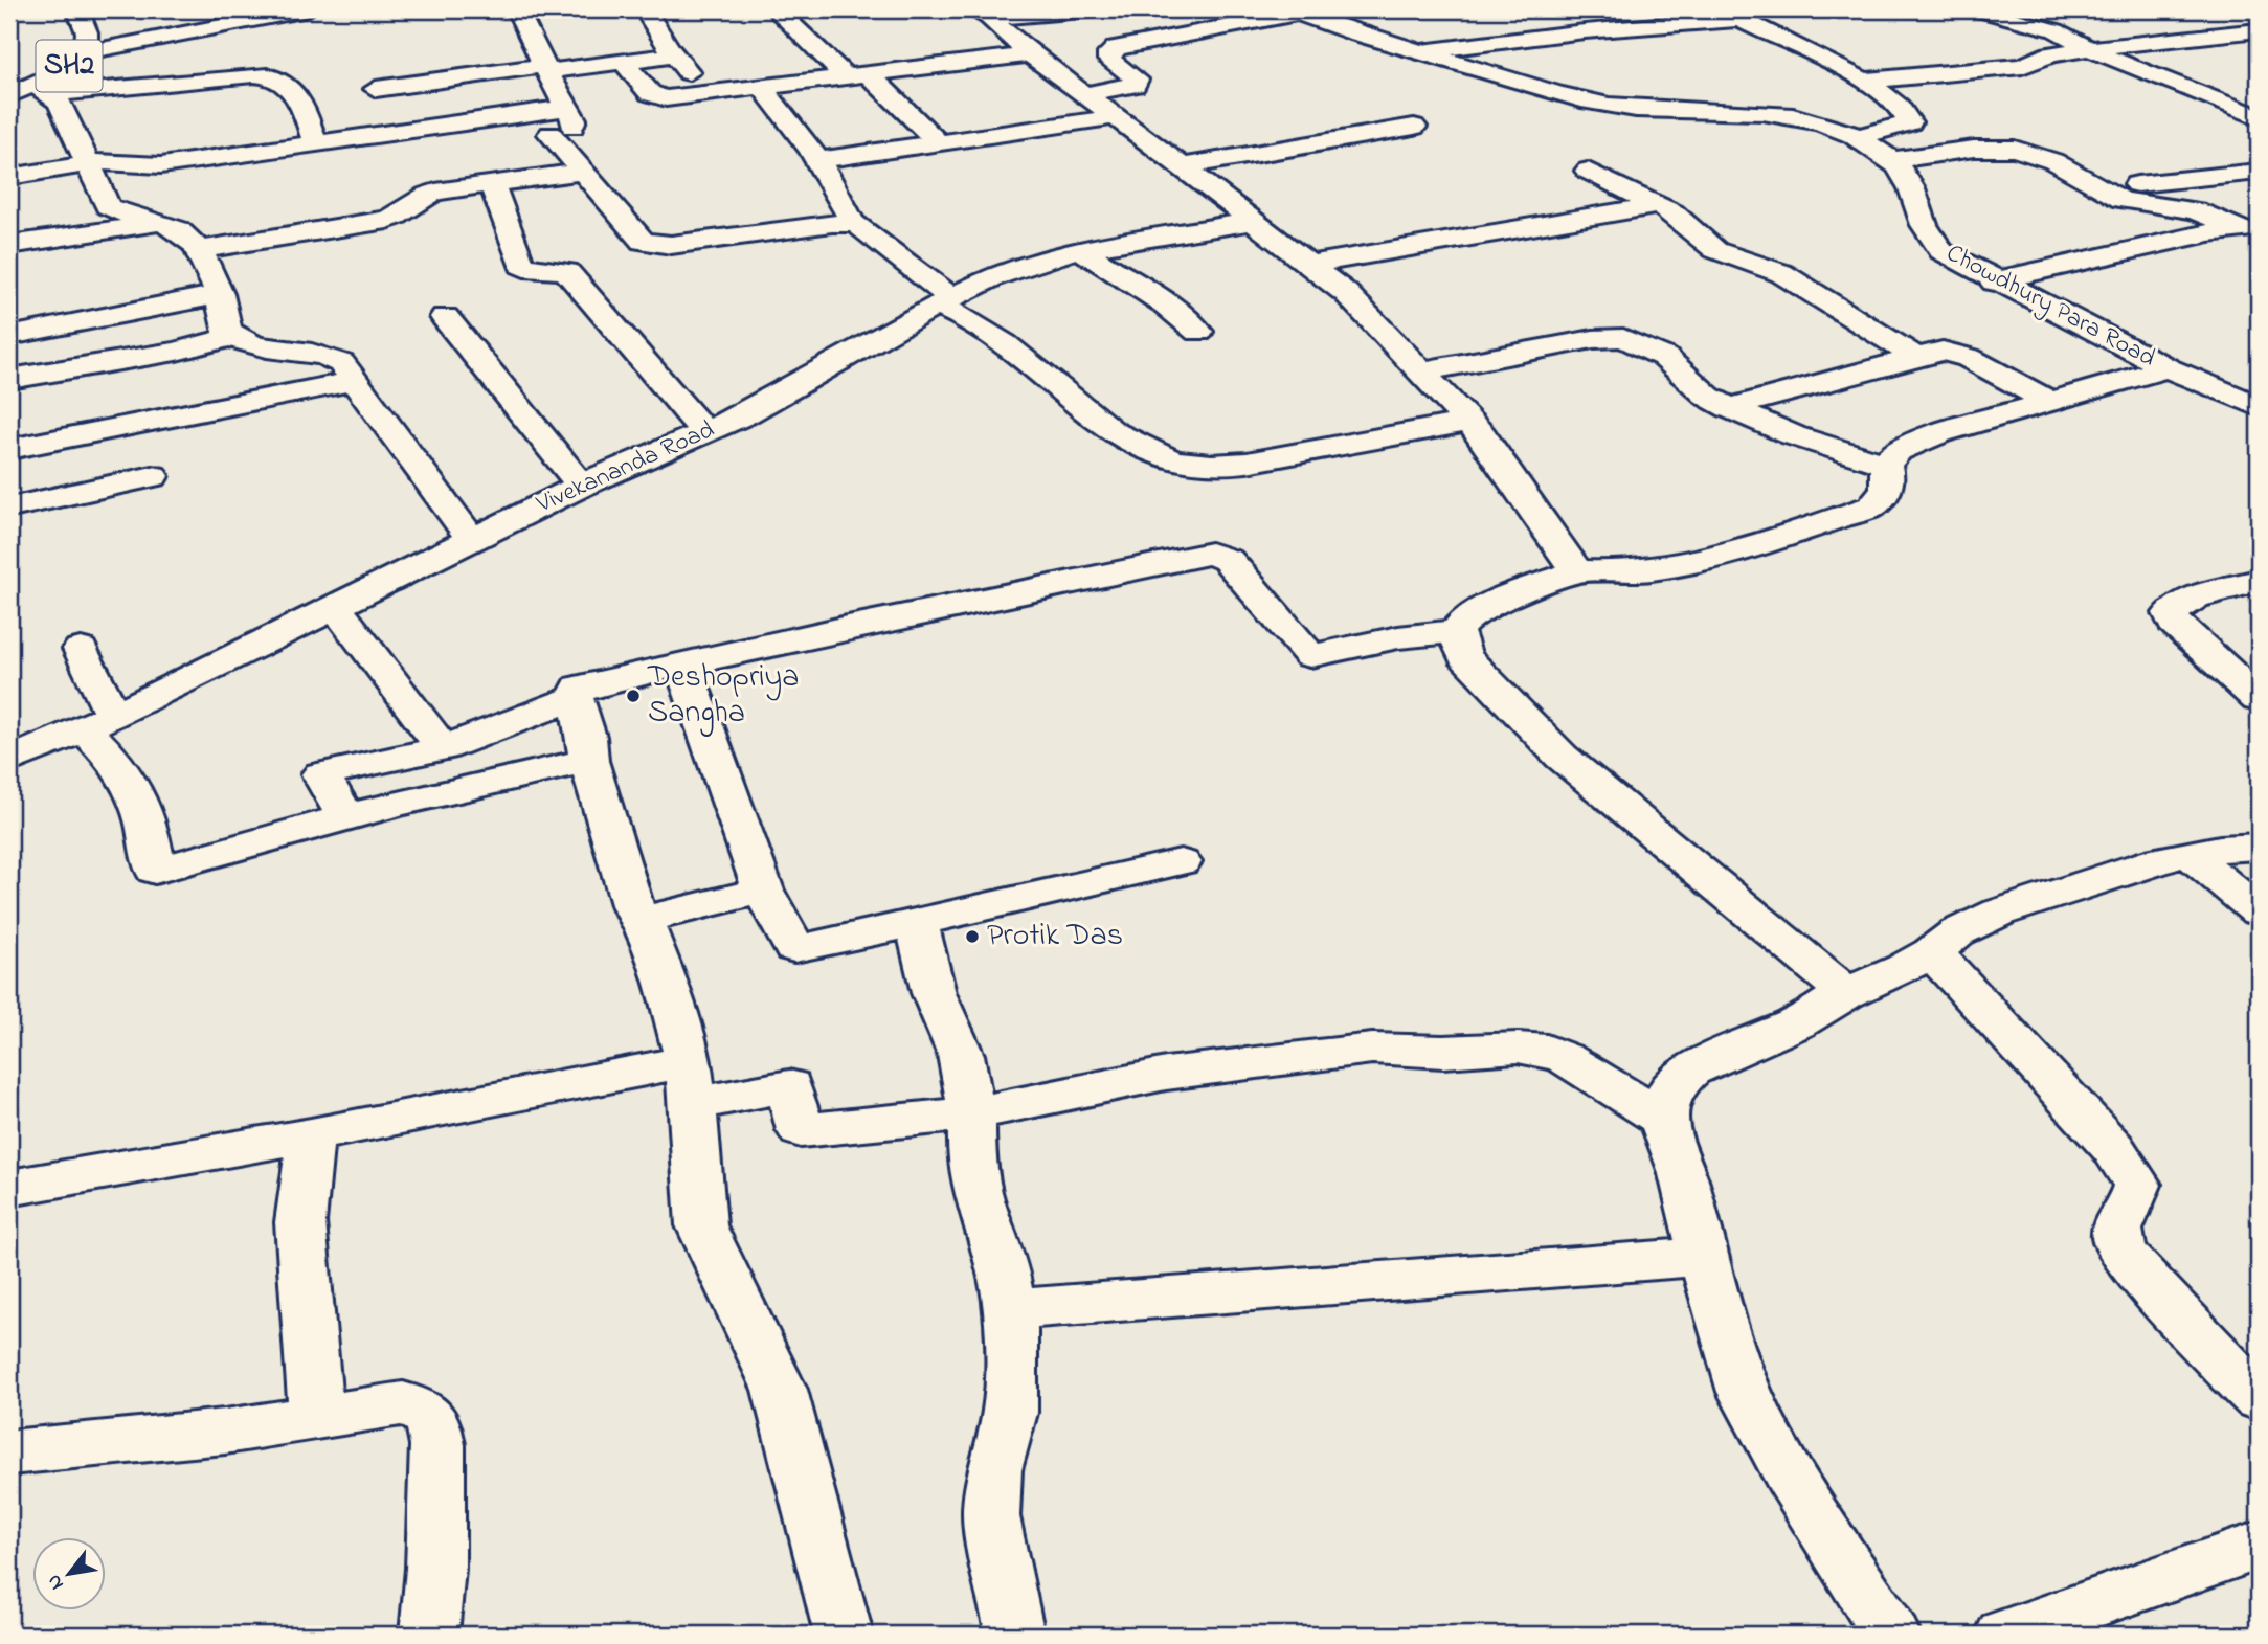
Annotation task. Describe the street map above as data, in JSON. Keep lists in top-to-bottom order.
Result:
{
  "streets": {
    "street": ["SH2", "Chowdhury Para Road", "Vivekananda Road"]
  },
  "places": ["Deshopriya Sangha", "Protik Das"],
  "north": "bottom left"
}
